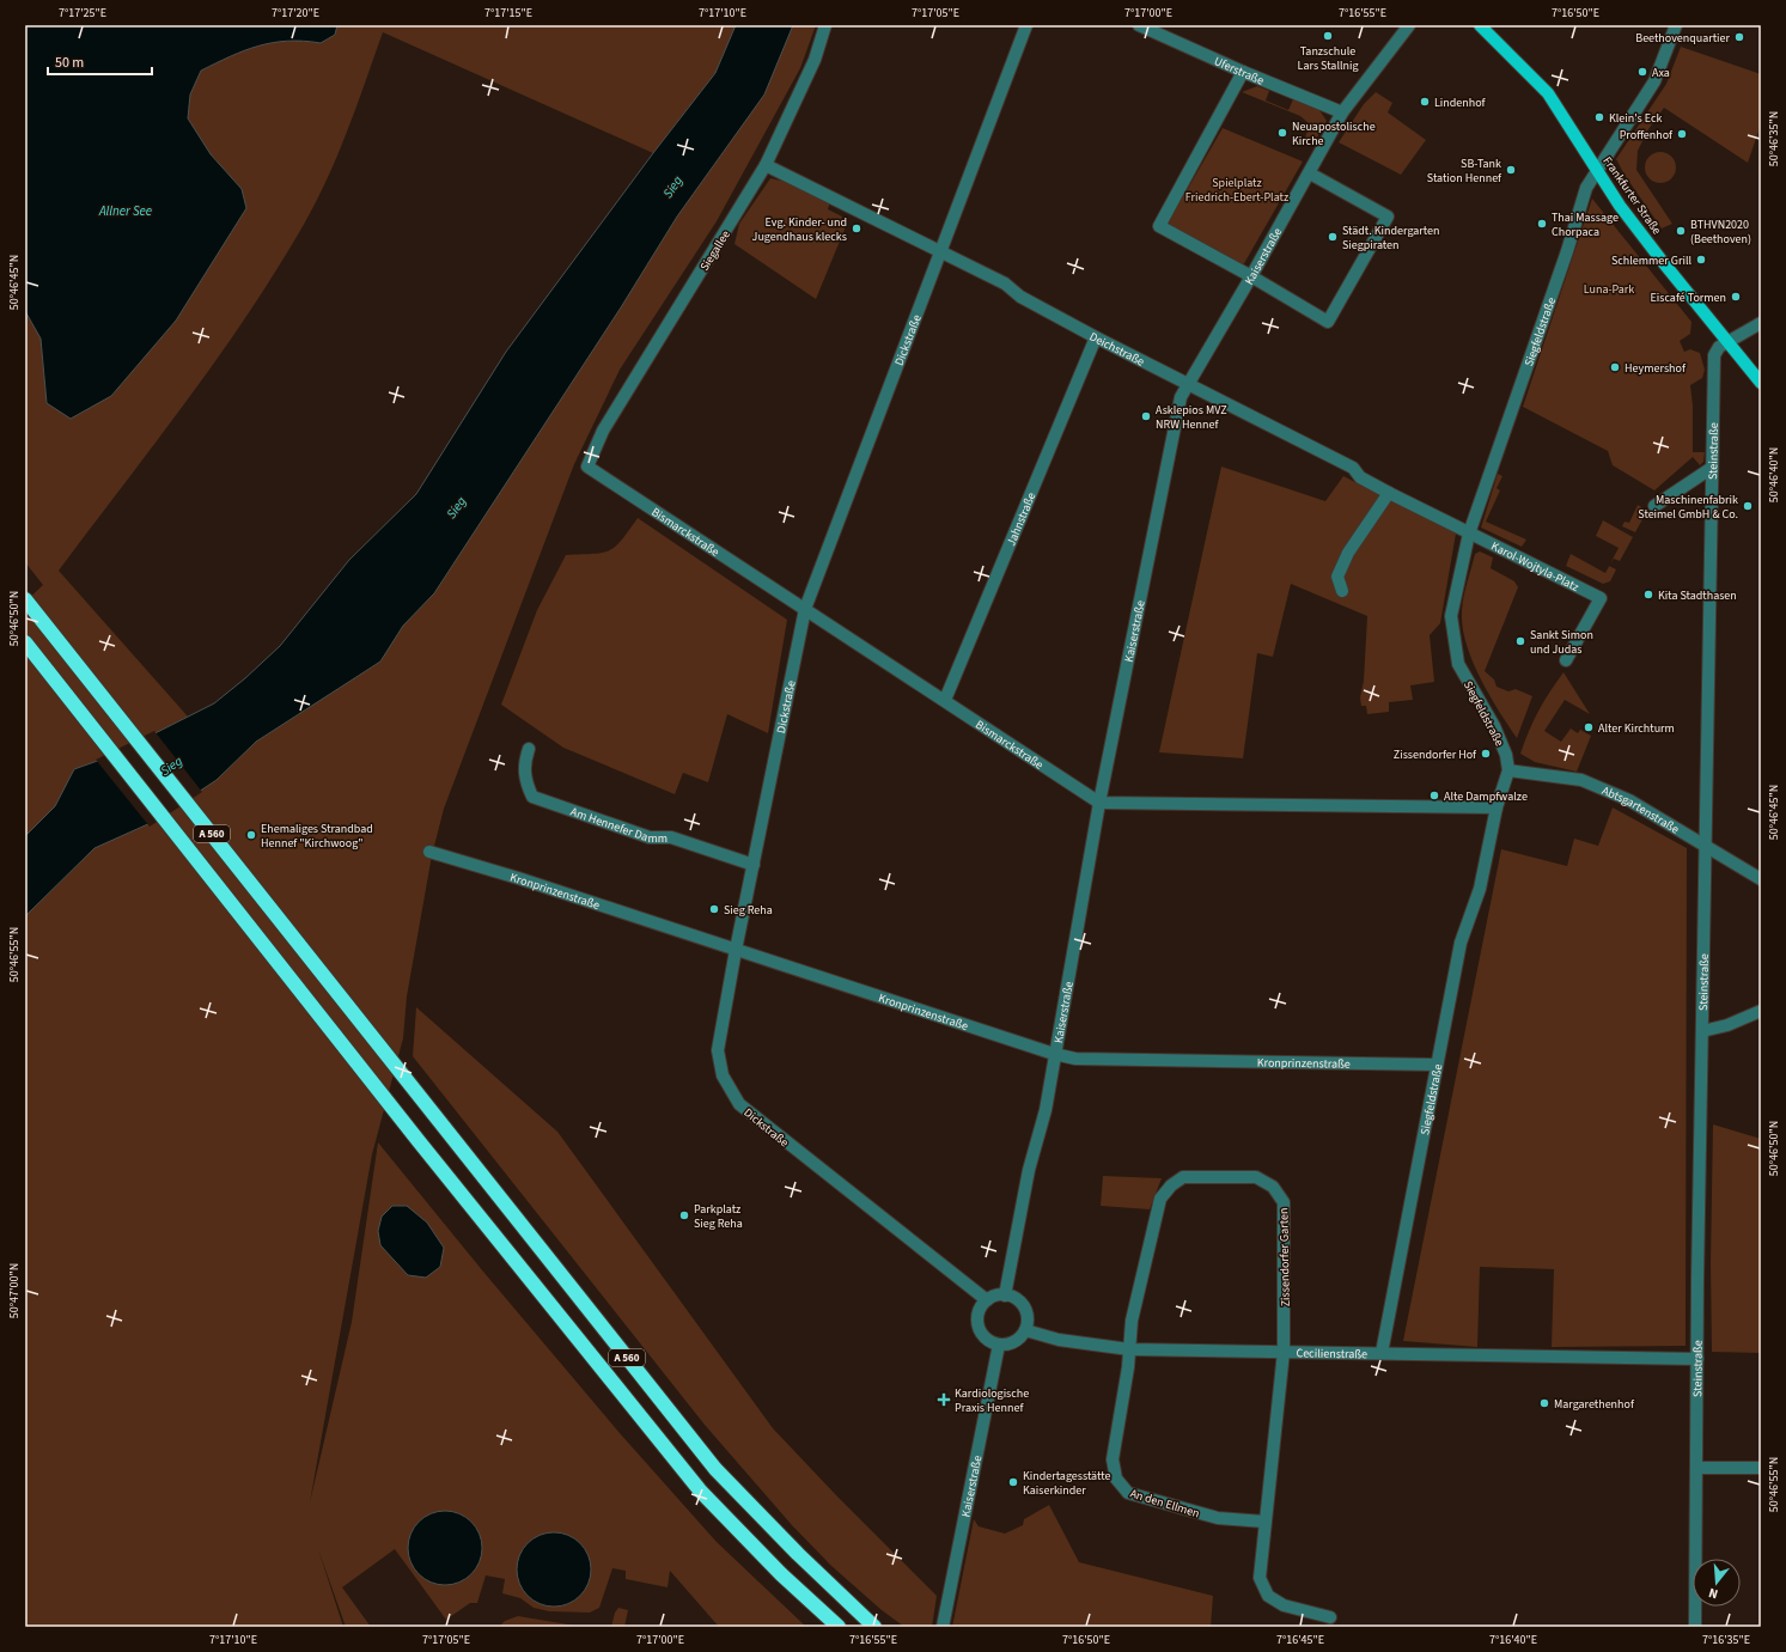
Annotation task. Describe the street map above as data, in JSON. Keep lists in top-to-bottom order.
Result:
{
  "streets": {
    "highway": ["A 560"],
    "main road": ["Frankfurter Straße"],
    "street": [
      "Uferstraße",
      "Siegallee",
      "Kaiserstraße",
      "Siegfeldstraße",
      "Dickstraße",
      "Deichstraße",
      "Steinstraße",
      "Jahnstraße",
      "Bismarckstraße",
      "Karol-Wojtyla-Platz",
      "Abtsgartenstraße",
      "Am Hennefer Damm",
      "Kronprinzenstraße",
      "Zissendorfer Garten",
      "Cecilienstraße",
      "An den Ellmen"
    ]
  },
  "crossings": [
    ["Uferstraße", "Kaiserstraße"],
    ["Frankfurter Straße", "Siegfeldstraße"],
    ["Frankfurter Straße", "Steinstraße"],
    ["Siegallee", "Deichstraße"],
    ["Siegallee", "Bismarckstraße"],
    ["Kaiserstraße", "Dickstraße"],
    ["Kaiserstraße", "Deichstraße"],
    ["Kaiserstraße", "Bismarckstraße"],
    ["Kaiserstraße", "Kronprinzenstraße"],
    ["Kaiserstraße", "Cecilienstraße"],
    ["Siegfeldstraße", "Deichstraße"],
    ["Siegfeldstraße", "Karol-Wojtyla-Platz"],
    ["Siegfeldstraße", "Abtsgartenstraße"],
    ["Siegfeldstraße", "Kronprinzenstraße"],
    ["Siegfeldstraße", "Cecilienstraße"],
    ["Dickstraße", "Deichstraße"],
    ["Dickstraße", "Bismarckstraße"],
    ["Dickstraße", "Am Hennefer Damm"],
    ["Dickstraße", "Kronprinzenstraße"],
    ["Dickstraße", "Cecilienstraße"],
    ["Deichstraße", "Jahnstraße"],
    ["Deichstraße", "Karol-Wojtyla-Platz"],
    ["Steinstraße", "Abtsgartenstraße"],
    ["Steinstraße", "Cecilienstraße"],
    ["Jahnstraße", "Bismarckstraße"],
    ["Zissendorfer Garten", "Cecilienstraße"],
    ["Zissendorfer Garten", "An den Ellmen"],
    ["Cecilienstraße", "An den Ellmen"]
  ],
  "water": ["Sieg", "Allner See"],
  "parks": ["Spielplatz Friedrich-Ebert-Platz", "Luna-Park"],
  "places": {
    "other": [
      "Tanzschule Lars Stallnig",
      "Beethovenquartier",
      "Axa",
      "Lindenhof",
      "Klein's Eck",
      "Neuapostolische Kirche",
      "Proffenhof",
      "SB-Tank Station Hennef",
      "Thai Massage Chorpaca",
      "Evg. Kinder- und Jugendhaus klecks",
      "BTHVN2020 (Beethoven)",
      "Städt. Kindergarten Siegpiraten",
      "Schlemmer Grill",
      "Eiscafé Tormen",
      "Heymershof",
      "Asklepios MVZ NRW Hennef",
      "Maschinenfabrik Steimel GmbH & Co.",
      "Kita Stadthasen",
      "Sankt Simon und Judas",
      "Alter Kirchturm",
      "Zissendorfer Hof",
      "Alte Dampfwalze",
      "Ehemaliges Strandbad Hennef \"Kirchwoog\"",
      "Sieg Reha",
      "Parkplatz Sieg Reha",
      "Margarethenhof",
      "Kindertagesstätte Kaiserkinder"
    ],
    "health": ["Kardiologische Praxis Hennef"]
  },
  "scale_bar": "50 m",
  "north": "bottom",
  "coordinates": [
    "7°17'25\"E",
    "7°17'20\"E",
    "7°17'15\"E",
    "7°17'10\"E",
    "7°17'05\"E",
    "7°17'00\"E",
    "7°16'55\"E",
    "7°16'50\"E",
    "50°46'35\"N",
    "50°46'45\"N",
    "50°46'40\"N",
    "50°46'50\"N",
    "50°46'55\"N",
    "50°47'00\"N",
    "7°16'45\"E",
    "7°16'40\"E",
    "7°16'35\"E"
  ]
}
